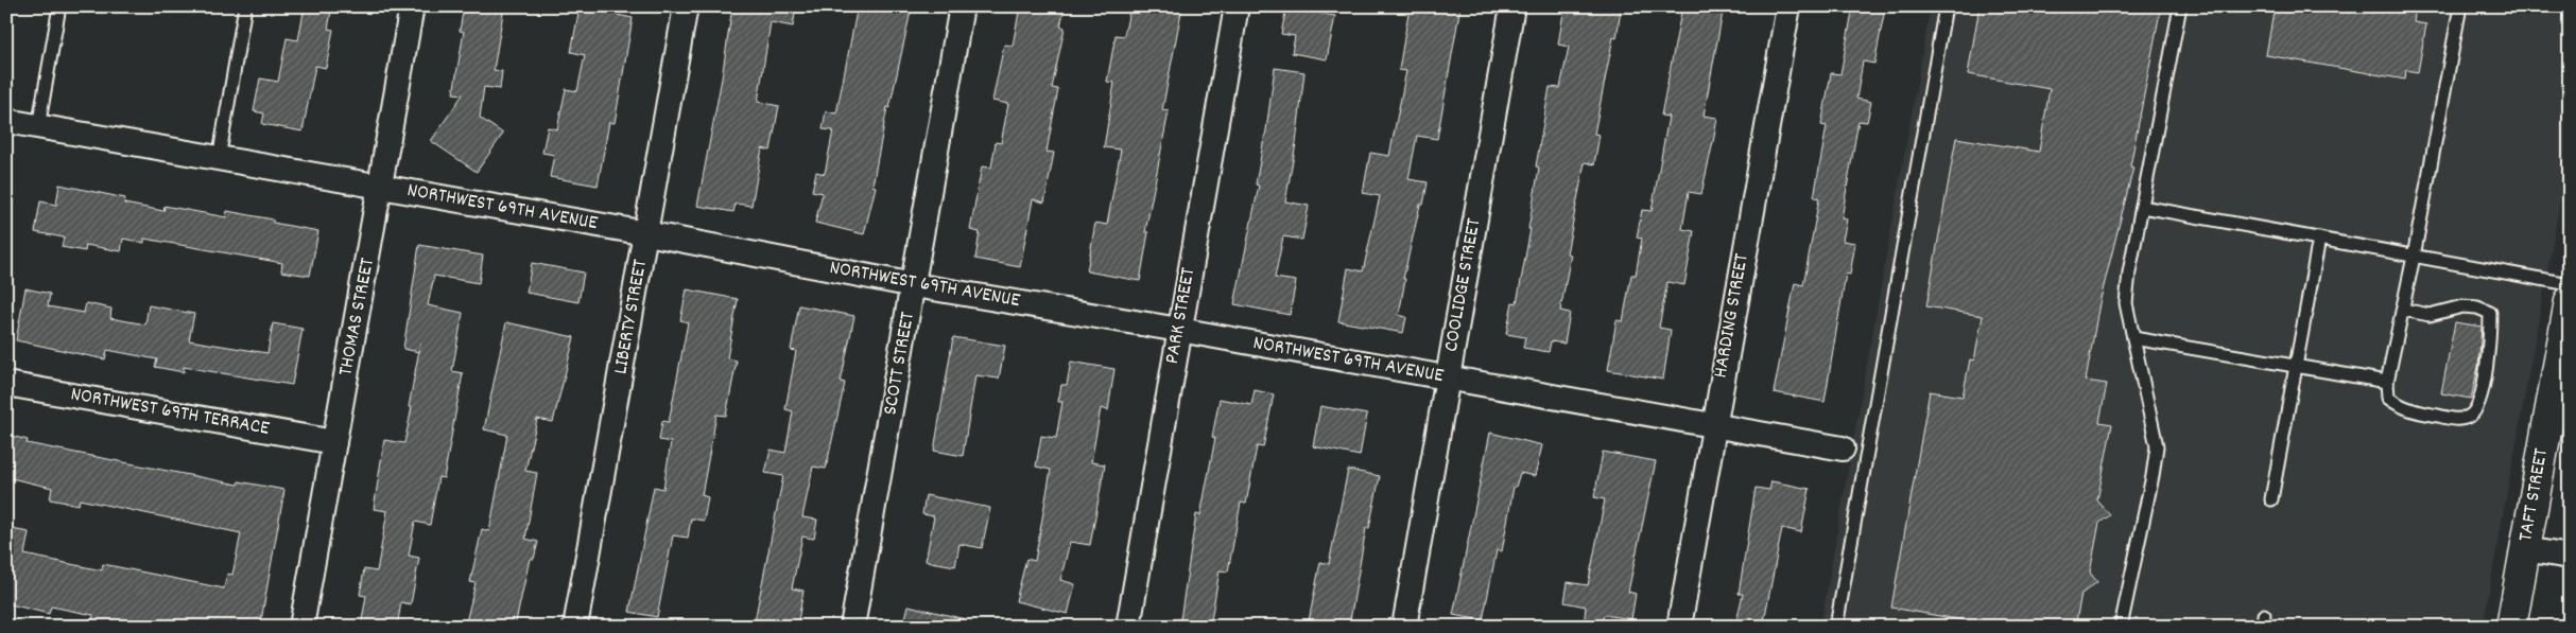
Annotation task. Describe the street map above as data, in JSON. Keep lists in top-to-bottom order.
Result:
{
  "streets": {
    "street": [
      "NORTHWEST 69TH AVENUE",
      "COOLIDGE STREET",
      "PARK STREET",
      "HARDING STREET",
      "THOMAS STREET",
      "LIBERTY STREET",
      "SCOTT STREET",
      "NORTHWEST 69TH TERRACE",
      "TAFT STREET"
    ]
  },
  "crossings": [
    ["NORTHWEST 69TH AVENUE", "COOLIDGE STREET"],
    ["NORTHWEST 69TH AVENUE", "PARK STREET"],
    ["NORTHWEST 69TH AVENUE", "HARDING STREET"],
    ["NORTHWEST 69TH AVENUE", "THOMAS STREET"],
    ["NORTHWEST 69TH AVENUE", "LIBERTY STREET"],
    ["NORTHWEST 69TH AVENUE", "SCOTT STREET"],
    ["THOMAS STREET", "NORTHWEST 69TH TERRACE"]
  ]
}
